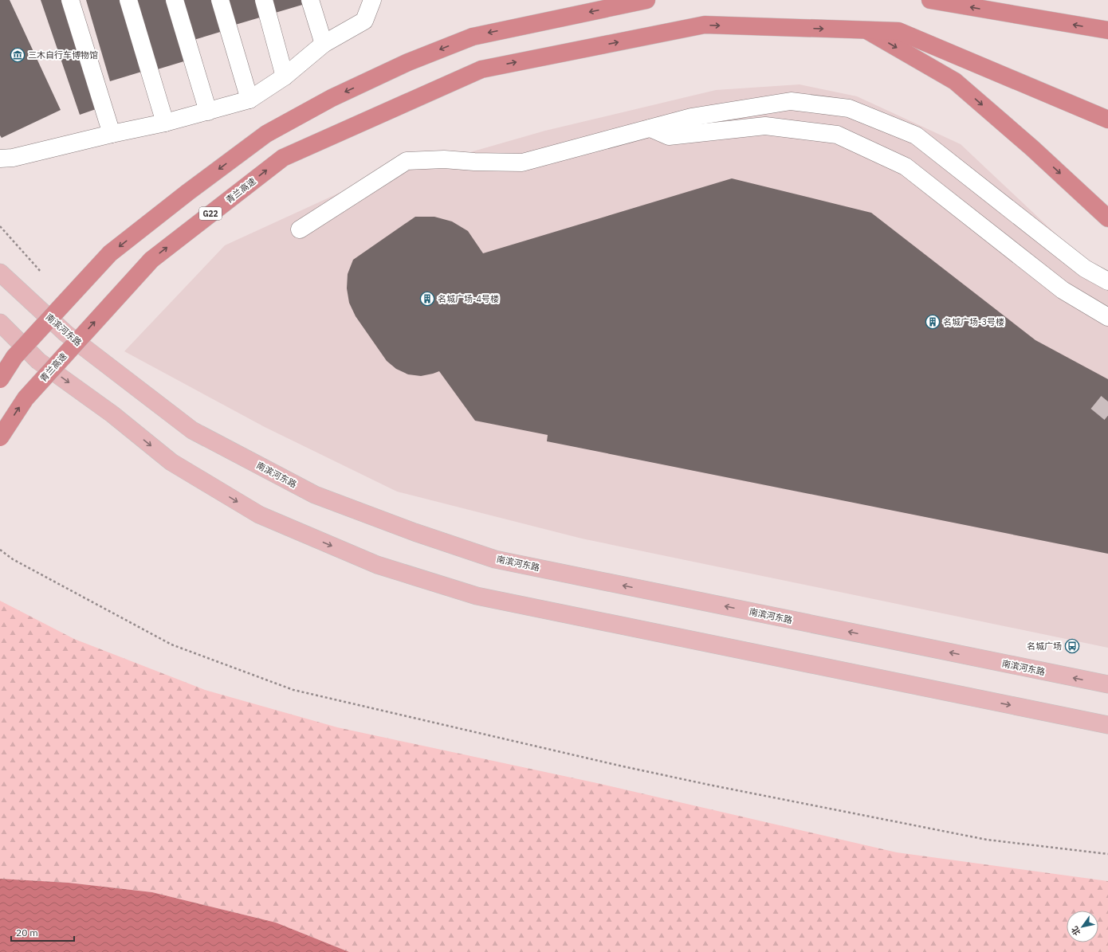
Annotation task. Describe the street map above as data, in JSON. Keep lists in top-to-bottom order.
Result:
{
  "streets": {
    "highway": ["青兰高速", "G22"],
    "main road": ["南滨河东路"]
  },
  "places": {
    "museum": ["三木自行车博物馆"],
    "building": ["名城广场-4号楼", "名城广场-3号楼"],
    "bus stop": ["名城广场"]
  },
  "scale_bar": "20 m",
  "north": "bottom left"
}
